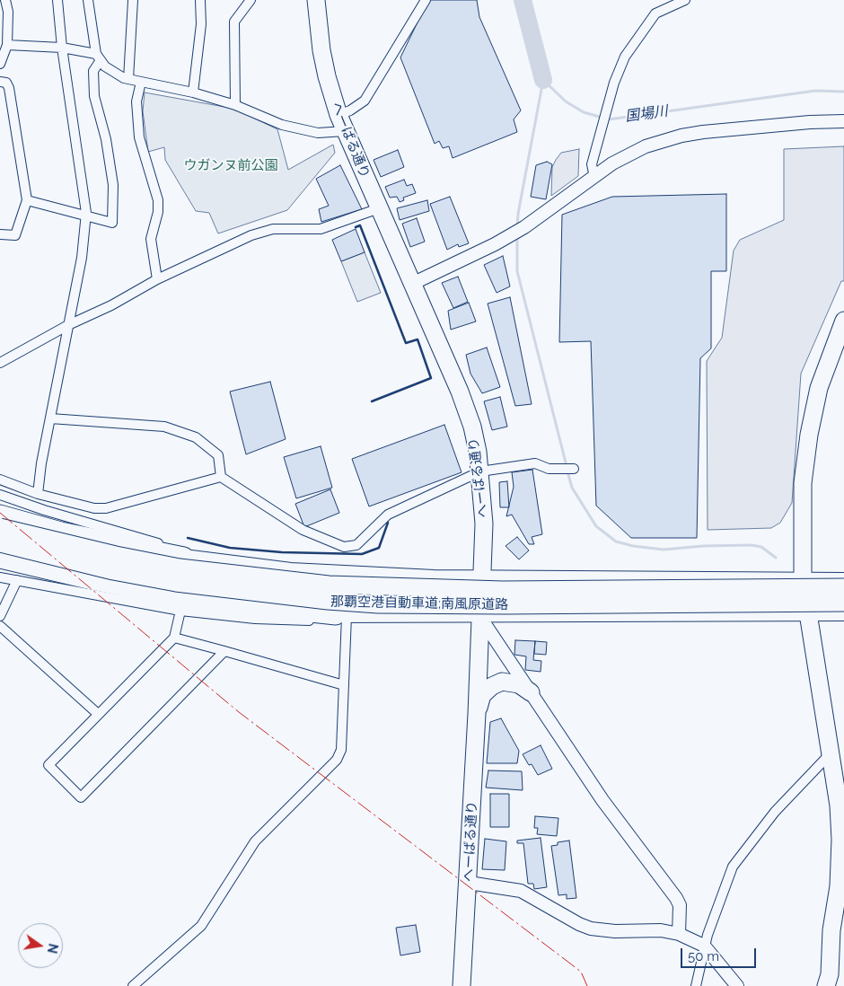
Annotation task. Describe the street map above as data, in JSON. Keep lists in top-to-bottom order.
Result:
{
  "streets": {
    "highway": ["へーばる通り", "那覇空港自動車道;南風原道路"]
  },
  "water": ["国場川"],
  "parks": ["ウガンヌ前公園"],
  "scale_bar": "50 m",
  "north": "right"
}
